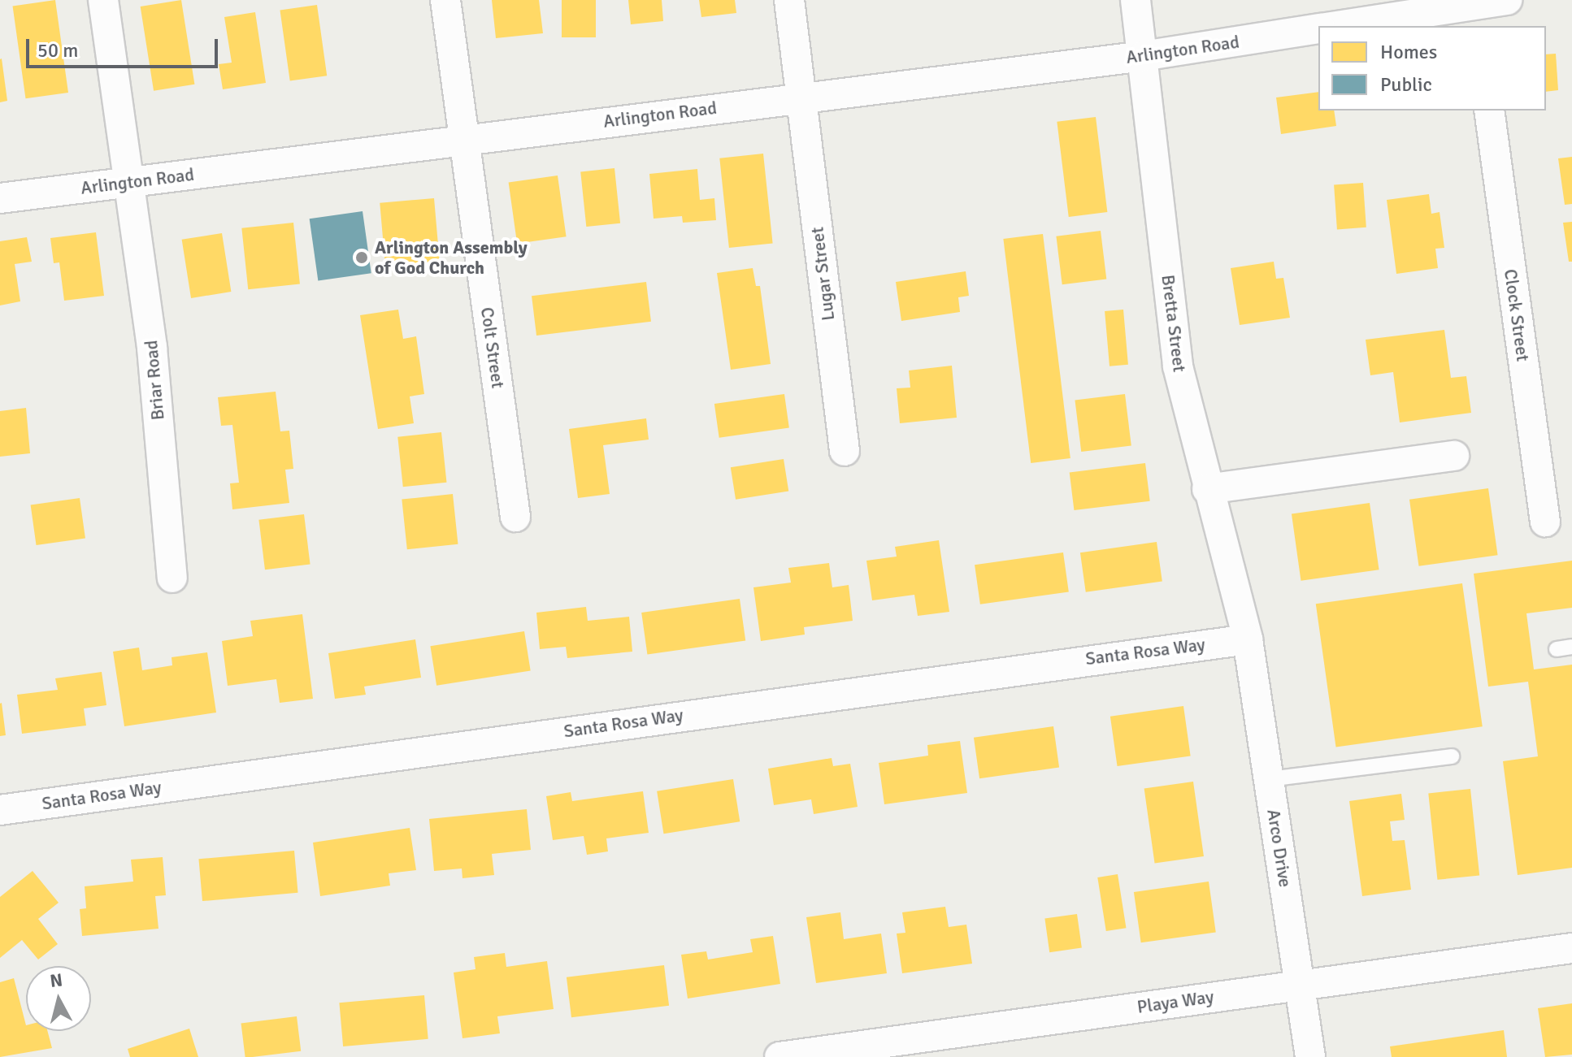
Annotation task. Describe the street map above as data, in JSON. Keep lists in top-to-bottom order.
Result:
{
  "streets": {
    "street": [
      "Arlington Road",
      "Lugar Street",
      "Clock Street",
      "Bretta Street",
      "Colt Street",
      "Briar Road",
      "Santa Rosa Way",
      "Arco Drive",
      "Playa Way"
    ]
  },
  "crossings": [
    ["Arlington Road", "Lugar Street"],
    ["Arlington Road", "Bretta Street"],
    ["Arlington Road", "Colt Street"],
    ["Arlington Road", "Briar Road"],
    ["Bretta Street", "Santa Rosa Way"],
    ["Bretta Street", "Arco Drive"],
    ["Santa Rosa Way", "Arco Drive"],
    ["Arco Drive", "Playa Way"]
  ],
  "places": ["Arlington Assembly of God Church"],
  "legend": ["Homes", "Public"],
  "scale_bar": "50 m",
  "north": "top"
}
